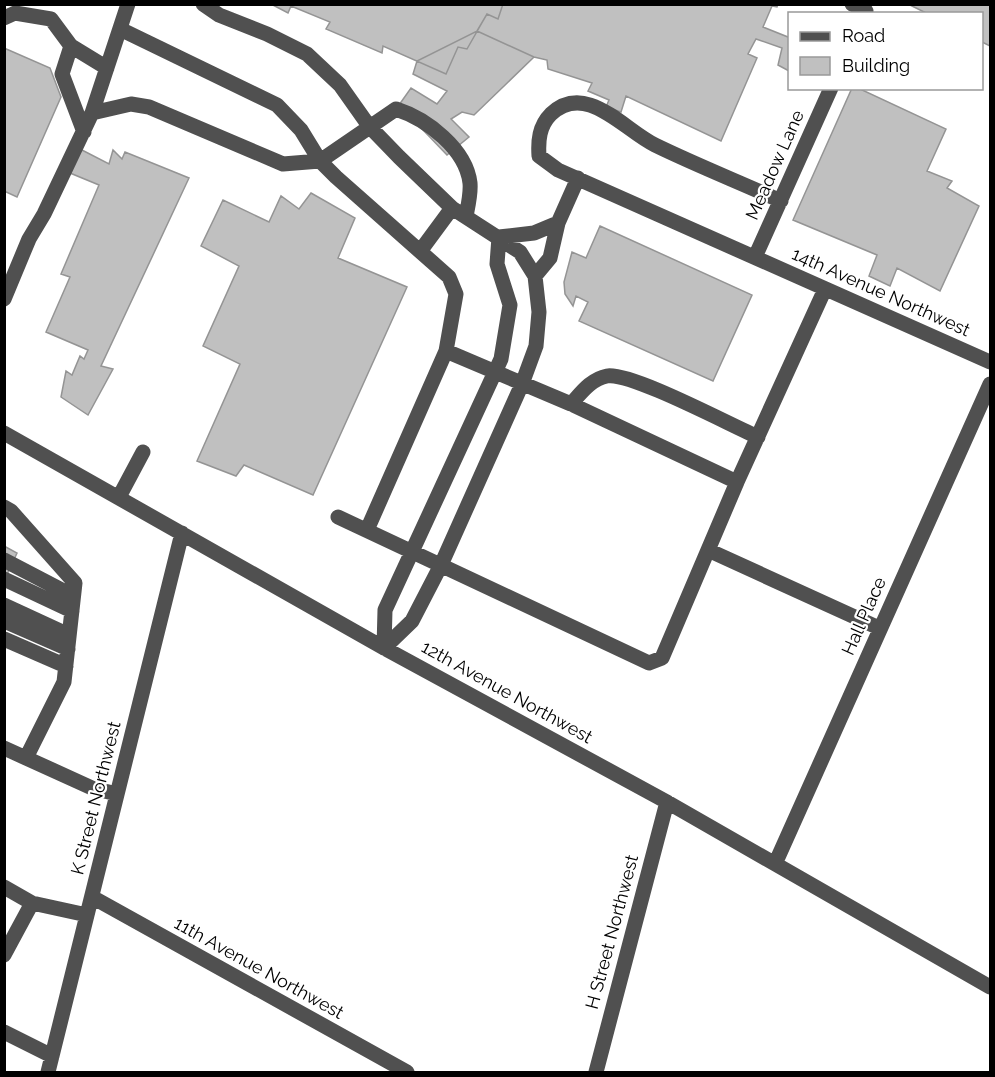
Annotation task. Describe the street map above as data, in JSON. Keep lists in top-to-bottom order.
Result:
{
  "streets": {
    "street": [
      "Meadow Lane",
      "14th Avenue Northwest",
      "Hall Place",
      "12th Avenue Northwest",
      "K Street Northwest",
      "H Street Northwest",
      "11th Avenue Northwest"
    ]
  },
  "crossings": [
    ["Meadow Lane", "14th Avenue Northwest"],
    ["Hall Place", "12th Avenue Northwest"],
    ["12th Avenue Northwest", "K Street Northwest"],
    ["12th Avenue Northwest", "H Street Northwest"],
    ["K Street Northwest", "11th Avenue Northwest"]
  ],
  "legend": ["Road", "Building"]
}
